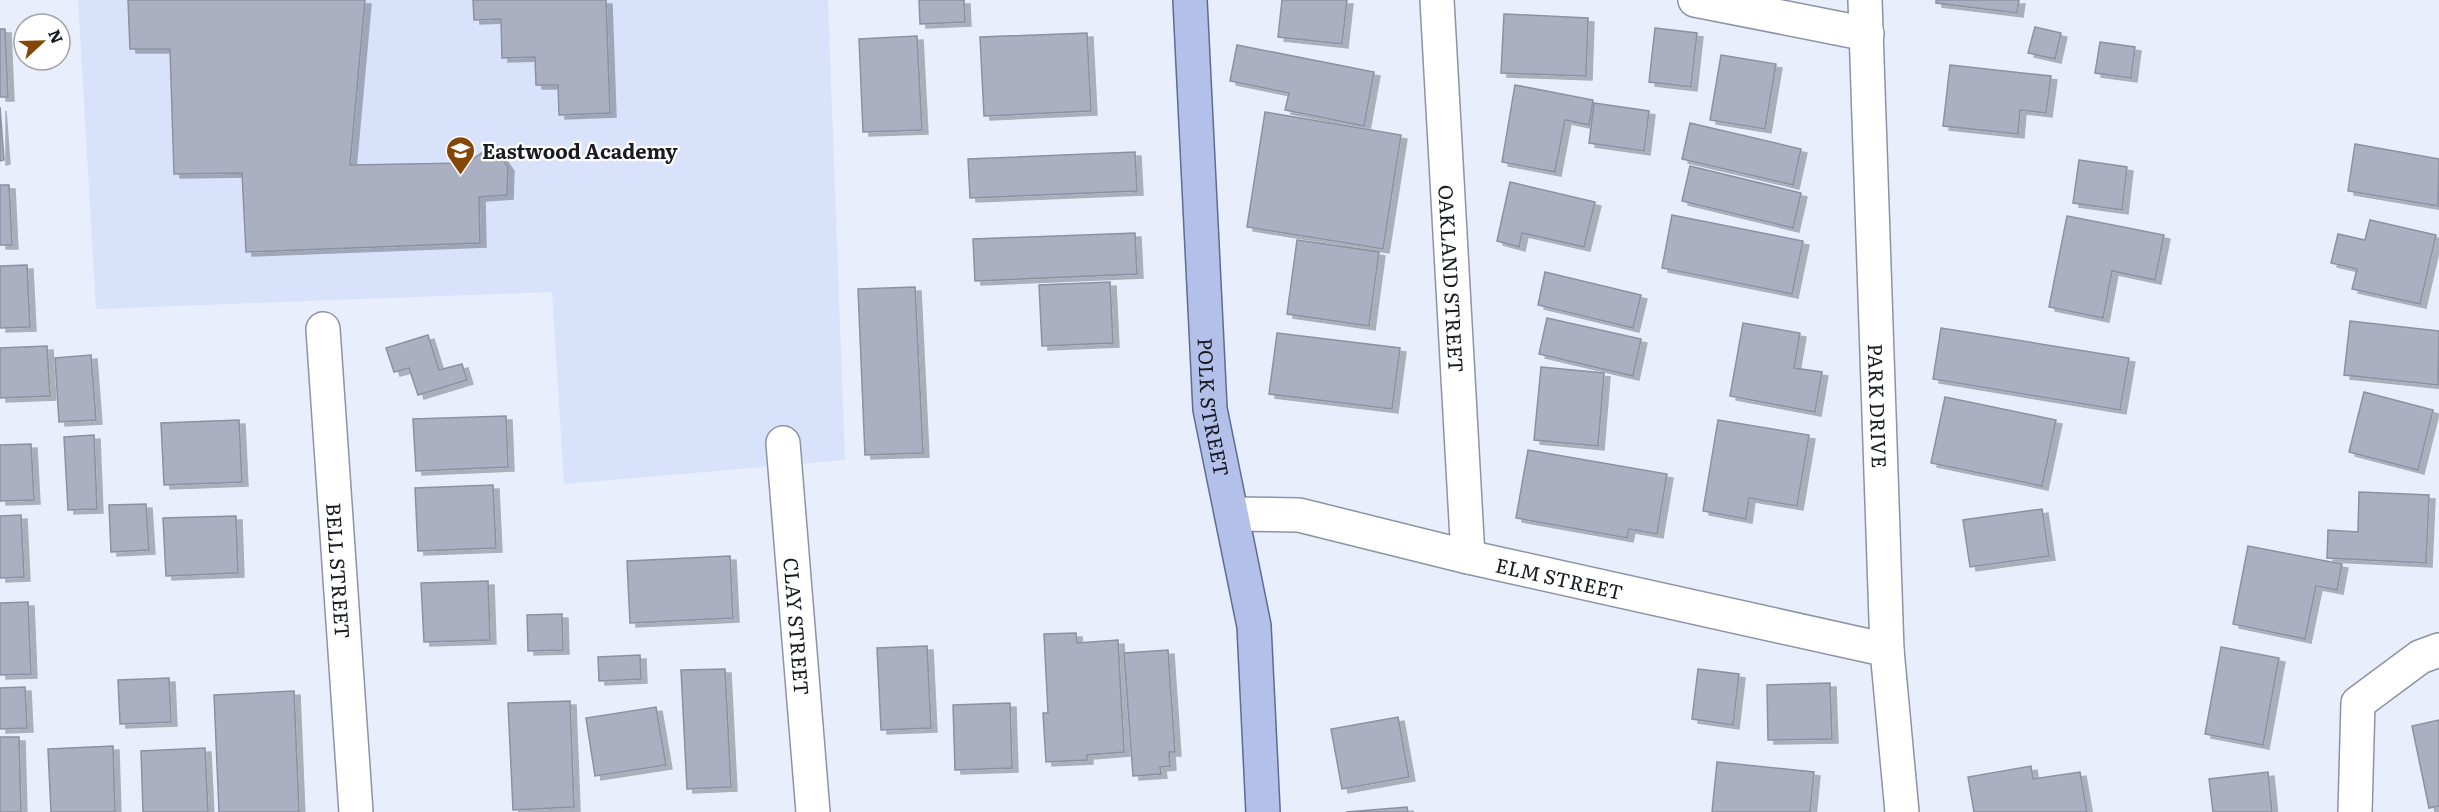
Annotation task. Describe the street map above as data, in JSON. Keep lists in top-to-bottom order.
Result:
{
  "streets": {
    "main road": ["POLK STREET"],
    "street": [
      "OAKLAND STREET",
      "PARK DRIVE",
      "BELL STREET",
      "ELM STREET",
      "CLAY STREET"
    ]
  },
  "crossings": [
    ["OAKLAND STREET", "ELM STREET"],
    ["PARK DRIVE", "ELM STREET"],
    ["POLK STREET", "ELM STREET"]
  ],
  "places": {
    "school or university": ["Eastwood Academy"]
  },
  "north": "right"
}
